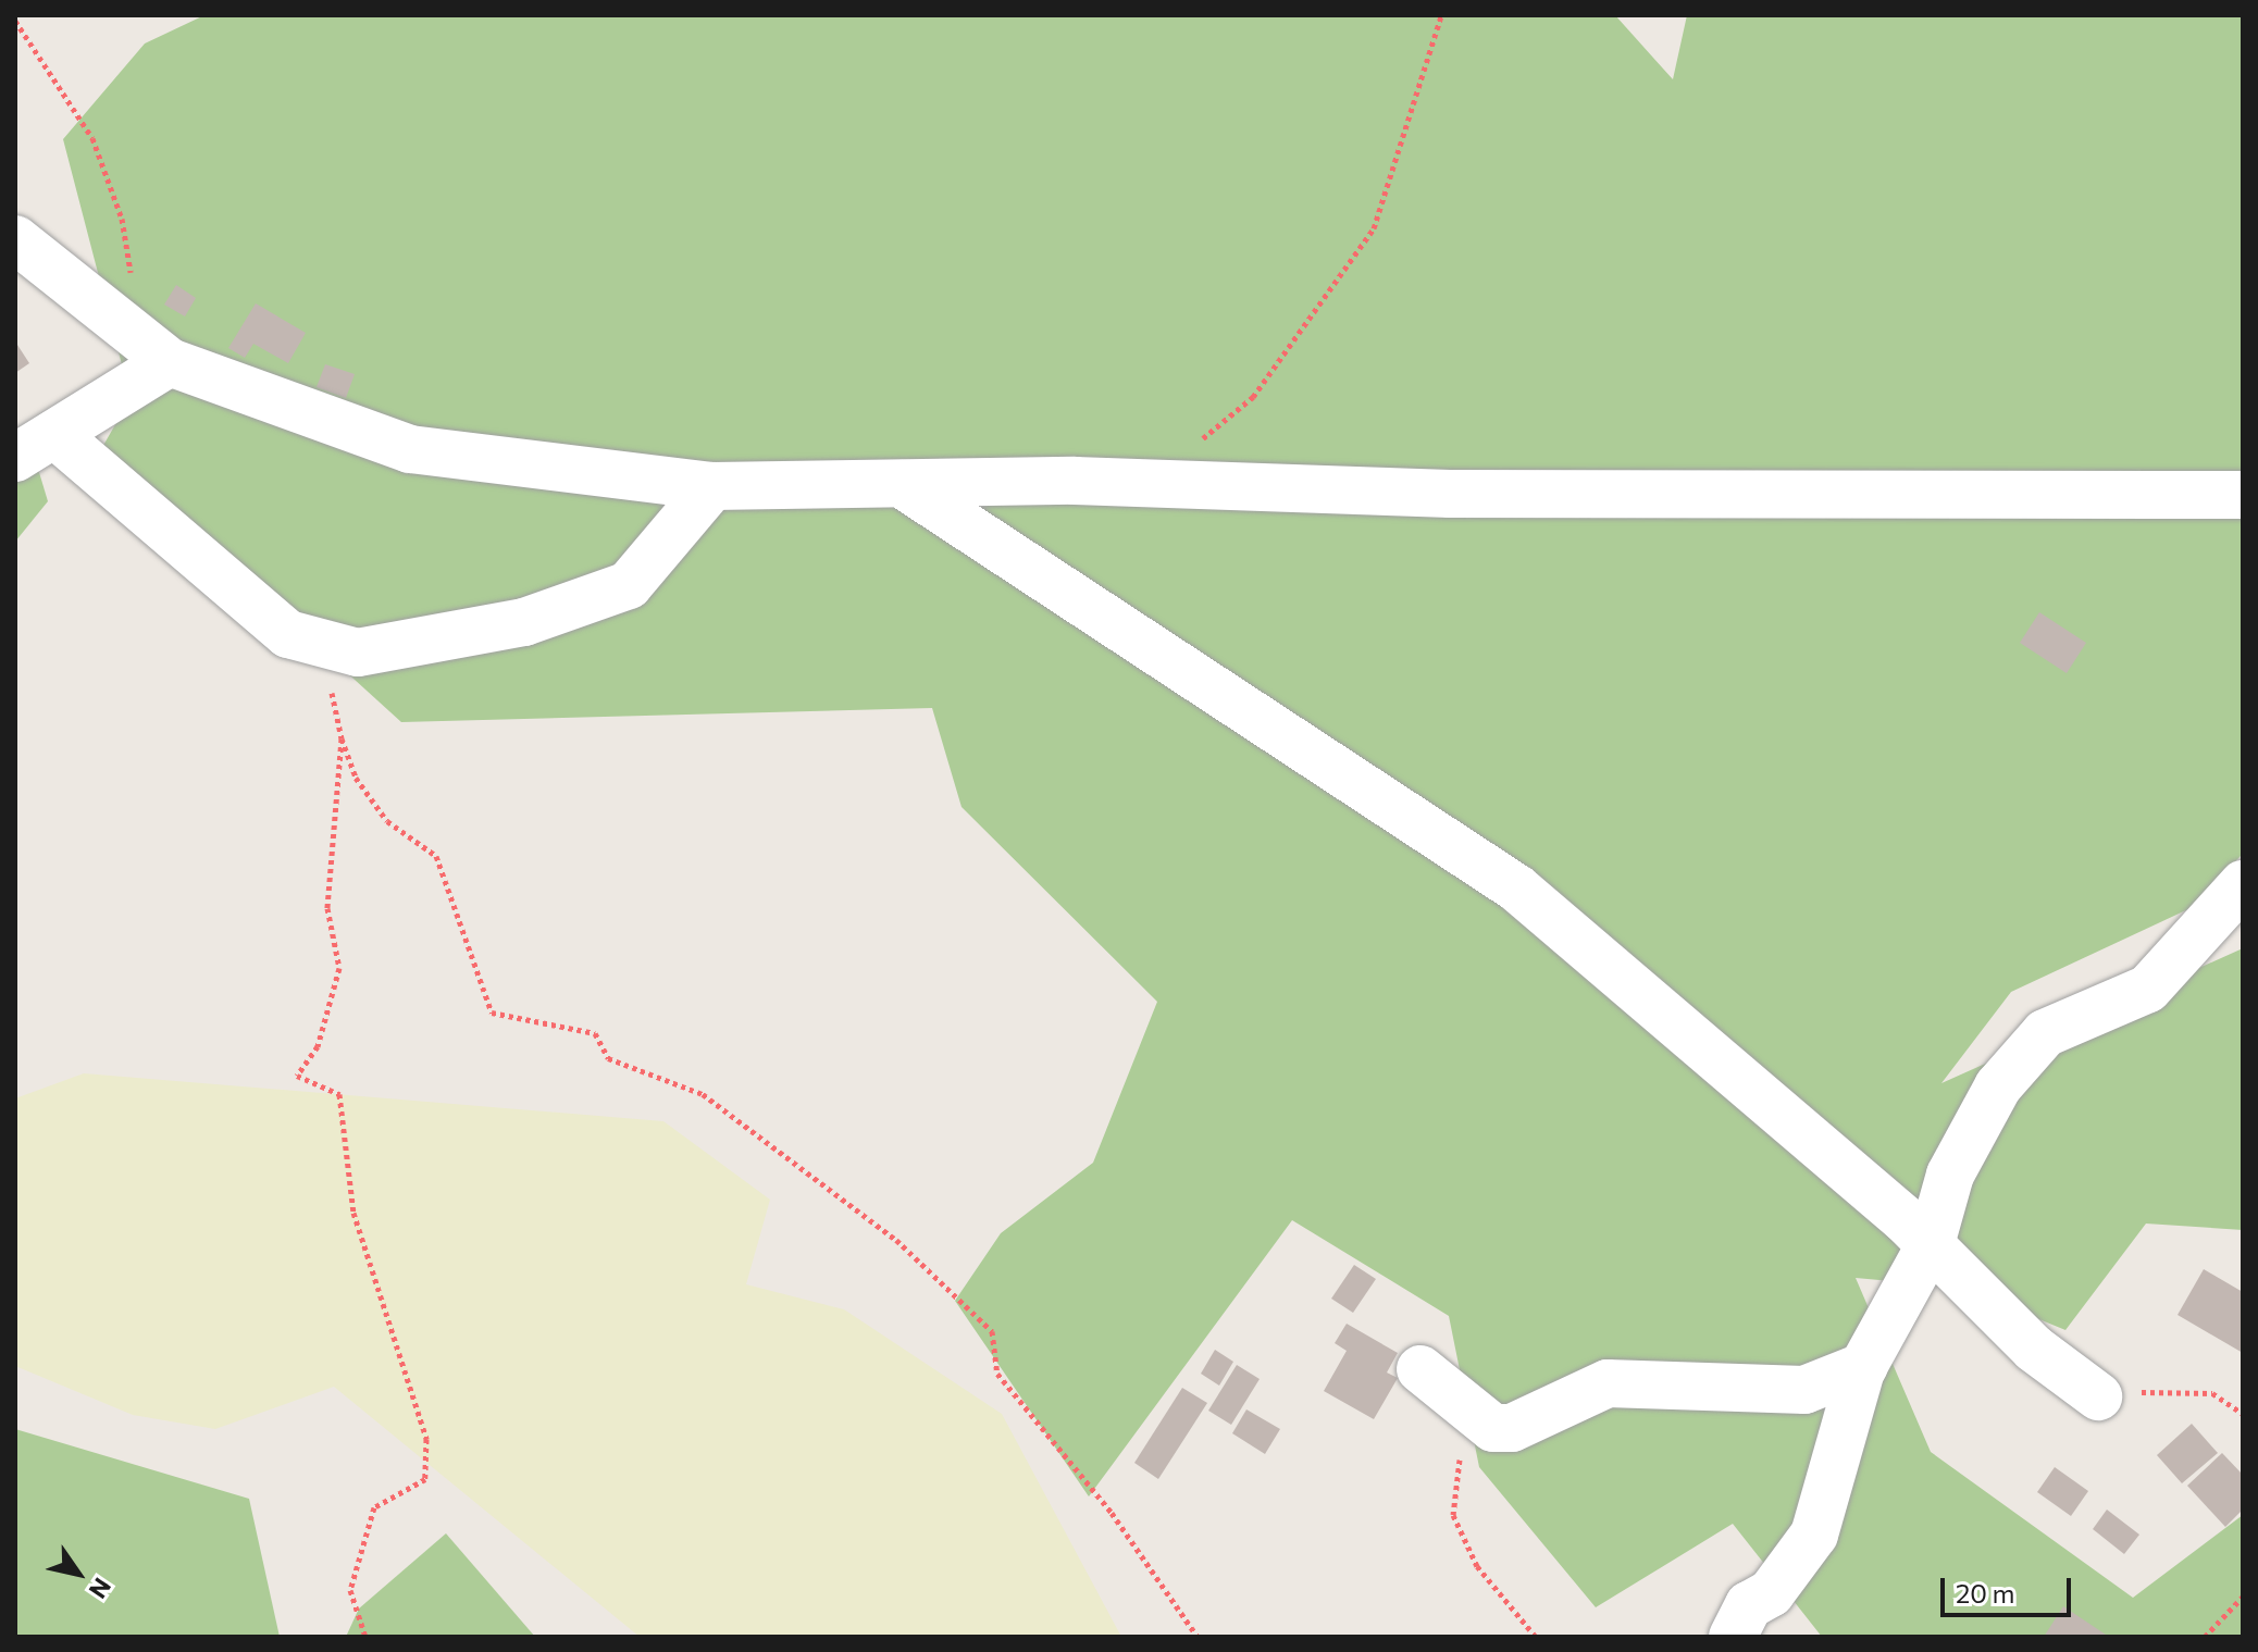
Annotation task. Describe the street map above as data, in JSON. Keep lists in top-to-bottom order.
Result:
{
  "scale_bar": "20 m",
  "north": "bottom right"
}
